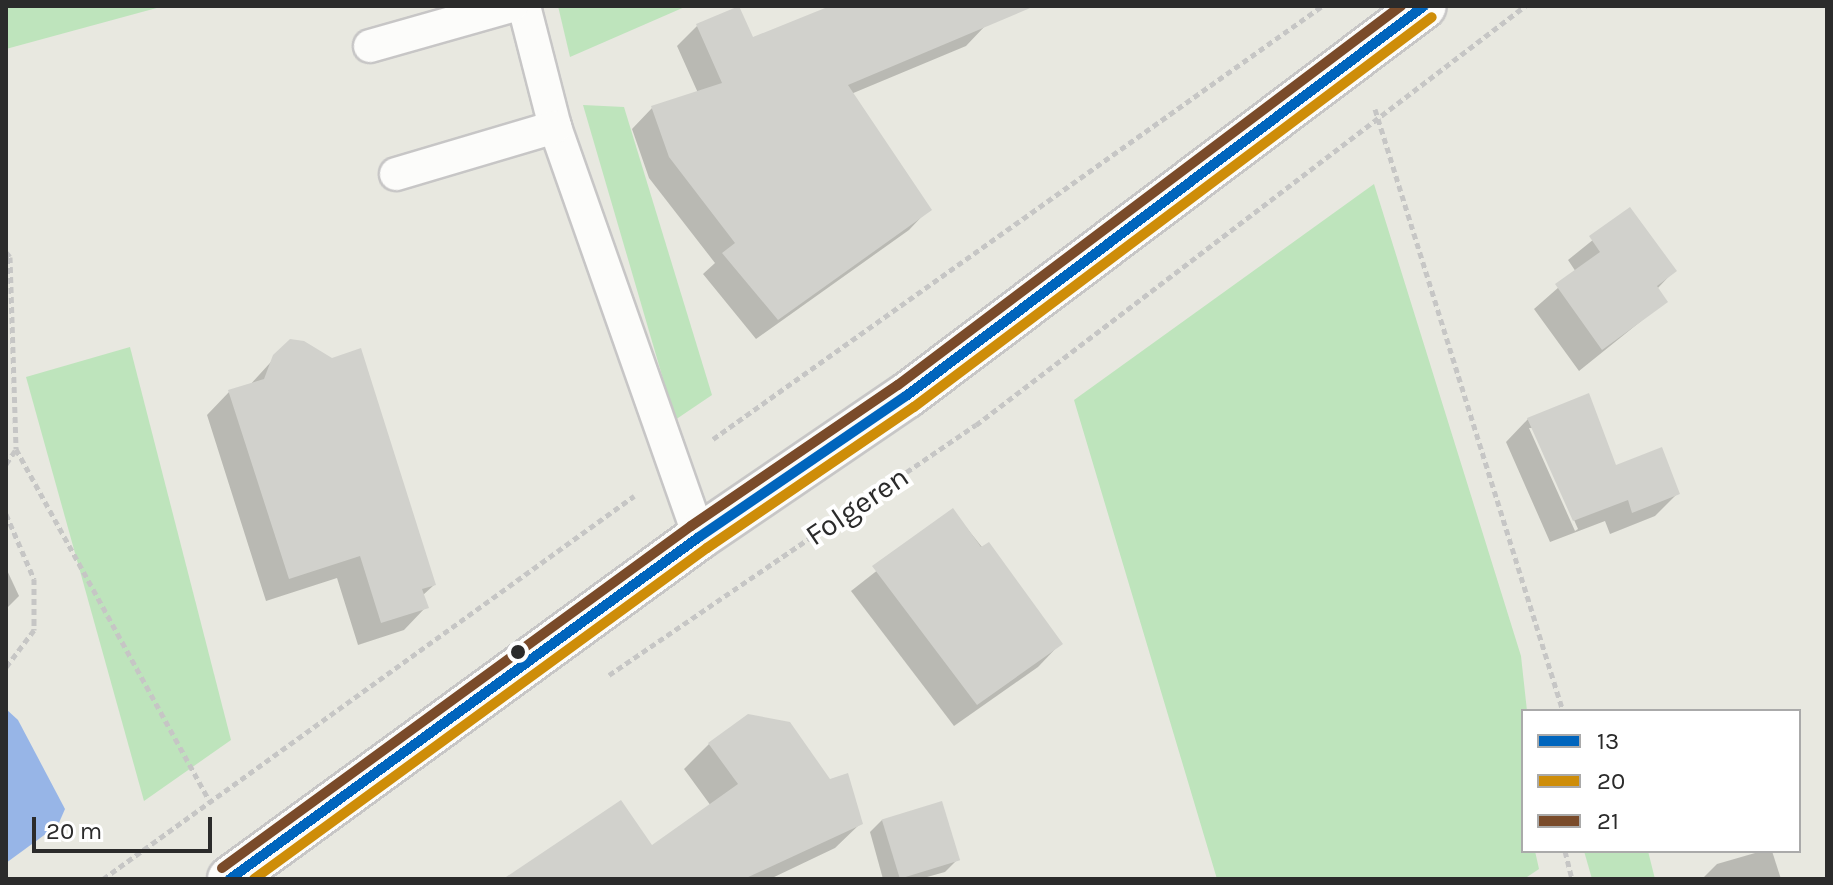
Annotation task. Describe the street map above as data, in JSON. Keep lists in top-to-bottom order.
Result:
{
  "streets": {
    "path": ["Folgeren"]
  },
  "lines": ["transit line 13", "transit line 21", "transit line 20"],
  "legend": ["13", "20", "21"],
  "scale_bar": "20 m"
}
